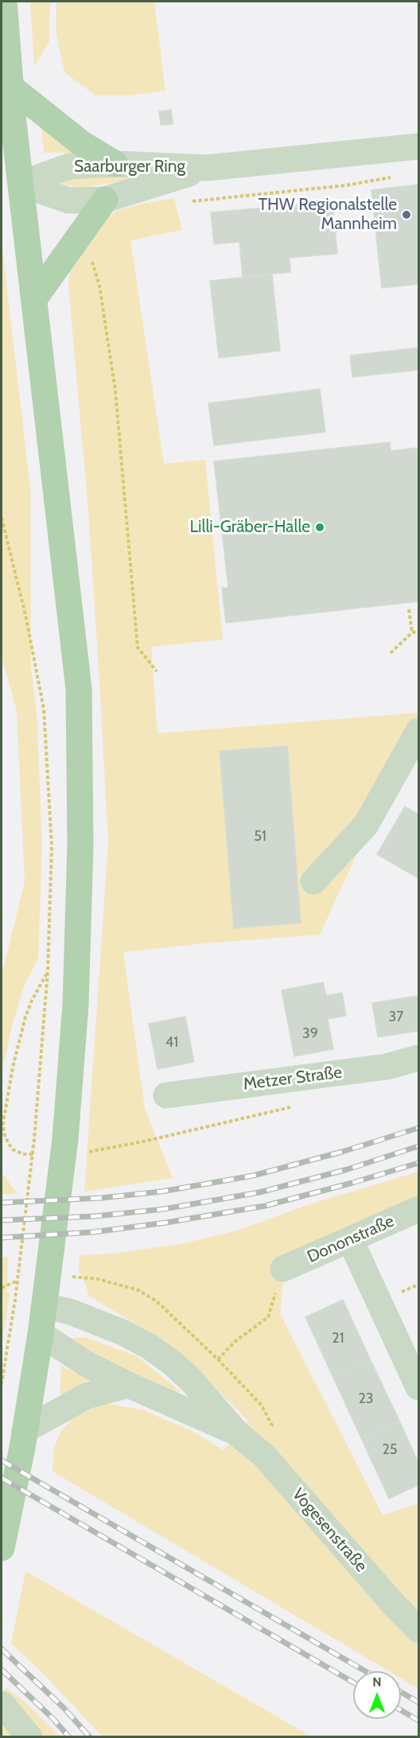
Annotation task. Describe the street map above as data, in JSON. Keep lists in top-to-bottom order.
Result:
{
  "streets": {
    "street": [
      "Saarburger Ring",
      "Metzer Straße",
      "Dononstraße",
      "Vogesenstraße"
    ]
  },
  "places": ["THW Regionalstelle Mannheim", "Lilli-Gräber-Halle"],
  "house_numbers": [
    "51",
    "37",
    "39",
    "41",
    "21",
    "23",
    "25"
  ],
  "north": "top"
}
